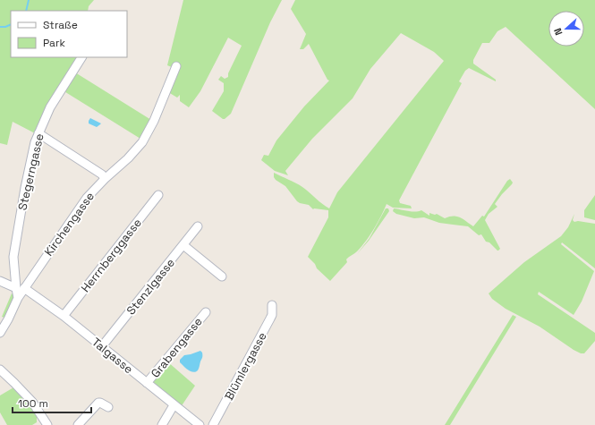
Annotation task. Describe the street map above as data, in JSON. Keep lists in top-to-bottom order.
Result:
{
  "streets": {
    "street": [
      "Stegerngasse",
      "Kirchengasse",
      "Herrnberggasse",
      "Stenzlgasse",
      "Grabengasse",
      "Talgasse",
      "Blümlergasse"
    ]
  },
  "crossings": [
    ["Stegerngasse", "Kirchengasse"],
    ["Stegerngasse", "Talgasse"],
    ["Kirchengasse", "Talgasse"],
    ["Herrnberggasse", "Talgasse"],
    ["Stenzlgasse", "Talgasse"],
    ["Grabengasse", "Talgasse"]
  ],
  "legend": ["Straße", "Park"],
  "scale_bar": "100 m",
  "north": "left"
}
